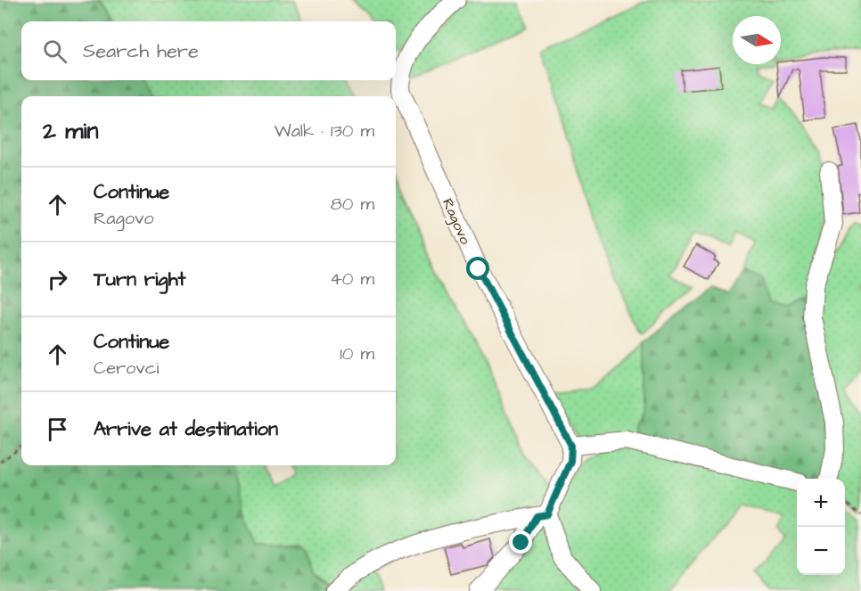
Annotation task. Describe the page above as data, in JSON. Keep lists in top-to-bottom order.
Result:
{
  "streets": {
    "street": ["Ragovo"]
  },
  "north": "right",
  "page": {
    "search": "Search here",
    "heading": ["2 min", "Walk · 130 m"],
    "list": [
      ["Continue", "Ragovo", "80 m"],
      ["Turn right", "40 m"],
      ["Continue", "Cerovci", "10 m"],
      "Arrive at destination"
    ],
    "map_buttons": ["+", "−"]
  }
}
